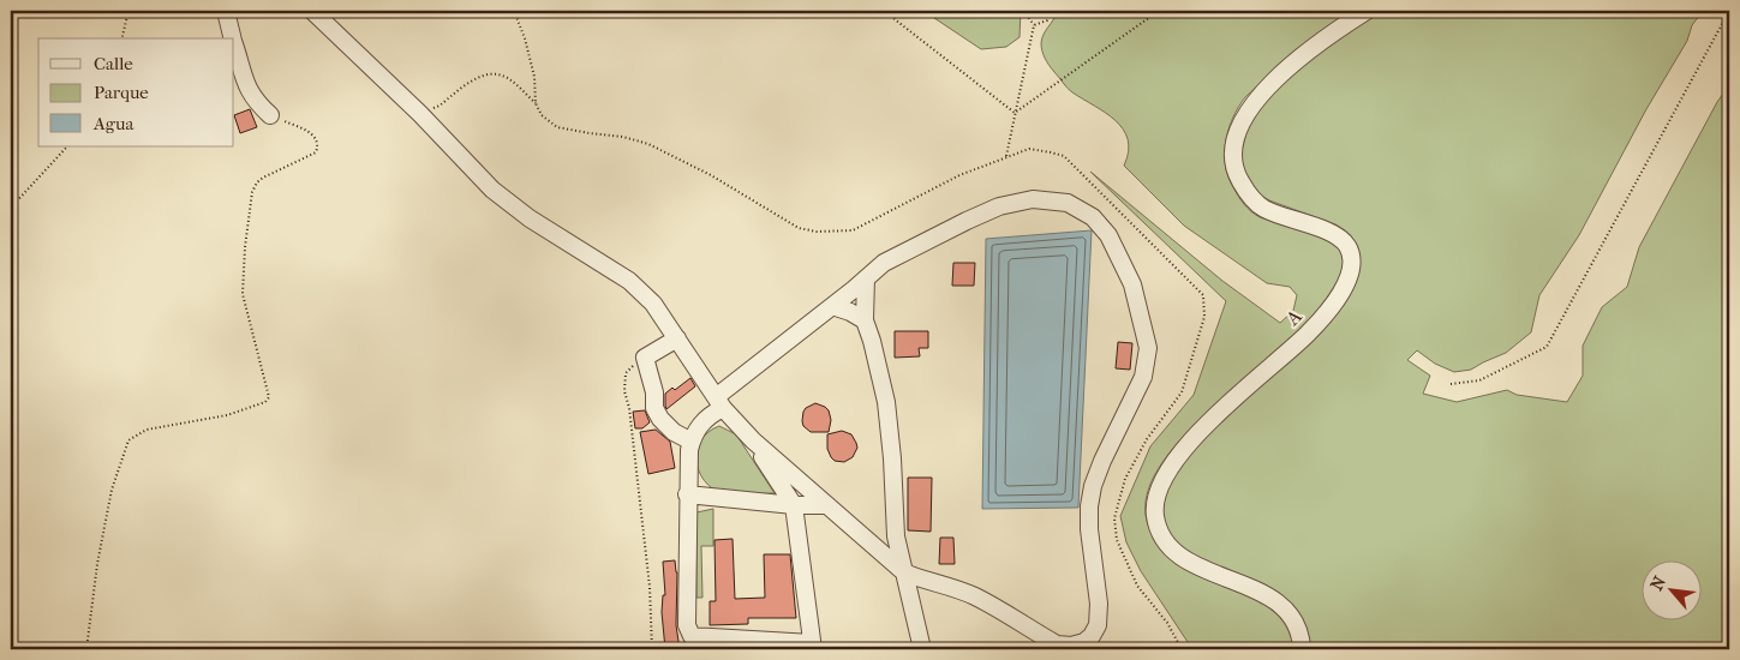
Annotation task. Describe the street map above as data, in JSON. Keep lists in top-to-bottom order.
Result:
{
  "streets": {
    "street": ["A"]
  },
  "legend": ["Calle", "Parque", "Agua"],
  "north": "top left"
}
